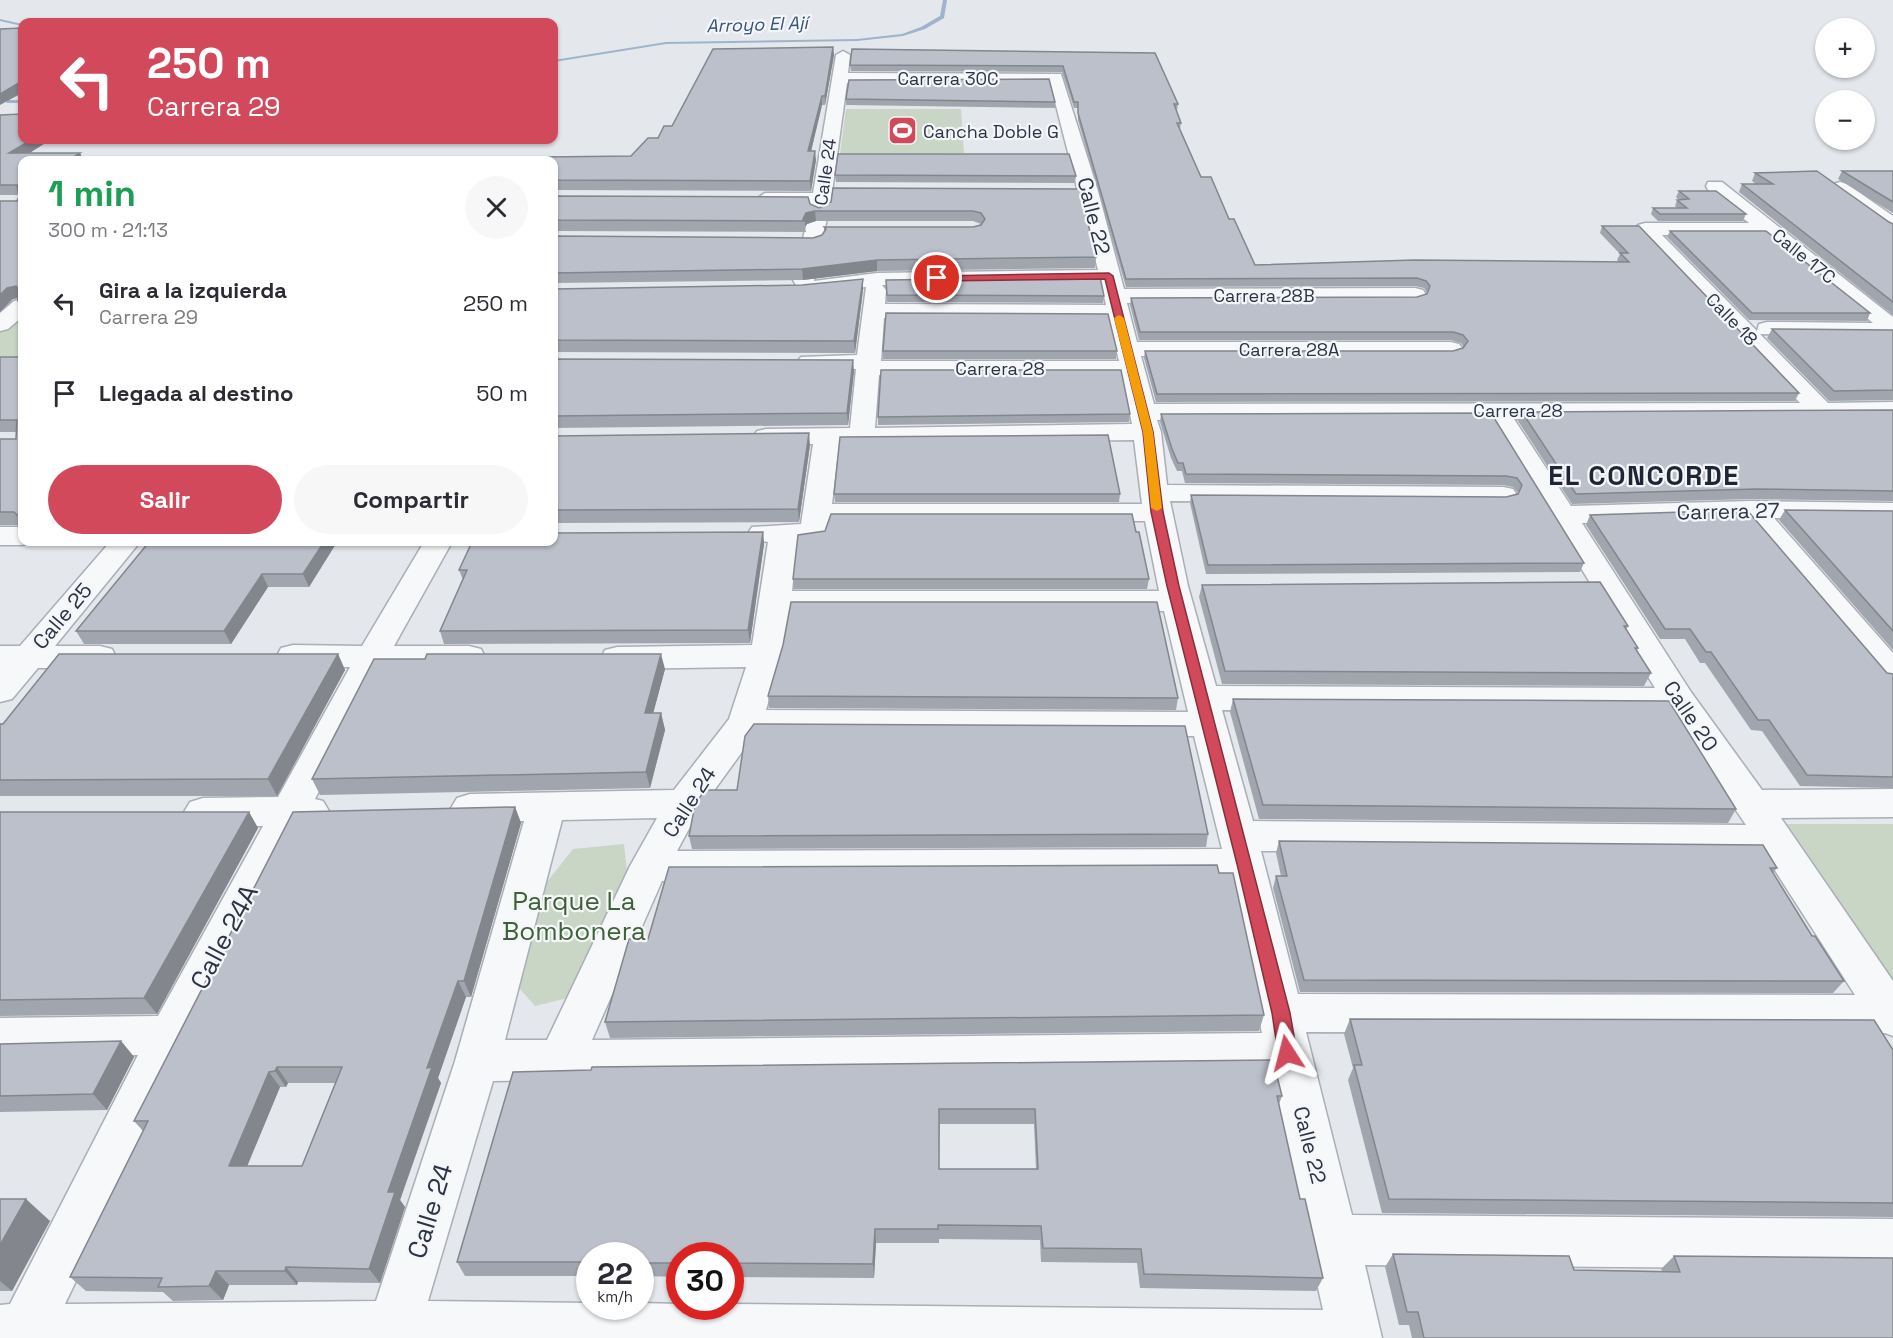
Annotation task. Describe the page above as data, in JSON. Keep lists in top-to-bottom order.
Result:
{
  "streets": {
    "street": [
      "Carrera 30C",
      "Calle 24",
      "Calle 22",
      "Calle 17C",
      "Carrera 28B",
      "Calle 18",
      "Carrera 28A",
      "Carrera 28",
      "Carrera 27",
      "Calle 25",
      "Calle 20",
      "Calle 24A"
    ]
  },
  "crossings": [
    ["Carrera 30C", "Calle 24"],
    ["Carrera 30C", "Calle 22"],
    ["Calle 24", "Carrera 28"],
    ["Calle 22", "Carrera 28B"],
    ["Calle 22", "Carrera 28A"],
    ["Calle 22", "Carrera 28"],
    ["Calle 17C", "Calle 18"],
    ["Calle 18", "Carrera 28"],
    ["Carrera 28A", "Carrera 28"],
    ["Carrera 28", "Calle 20"],
    ["Carrera 27", "Calle 20"]
  ],
  "districts": ["EL CONCORDE"],
  "water": ["Arroyo El Ají"],
  "parks": ["Parque La Bombonera"],
  "places": {
    "sports": ["Cancha Doble G"]
  },
  "page": {
    "map_buttons": ["+", "−"],
    "turn": ["250 m", "Carrera 29"],
    "heading": ["1 min", "300 m · 21:13"],
    "list": [
      {
        "name": "Gira a la izquierda",
        "note": "Carrera 29",
        "value": "250 m"
      },
      {
        "name": "Llegada al destino",
        "value": "50 m"
      }
    ],
    "buttons": ["Salir", "Compartir"],
    "speed": "22 km/h",
    "limit": "30"
  }
}
